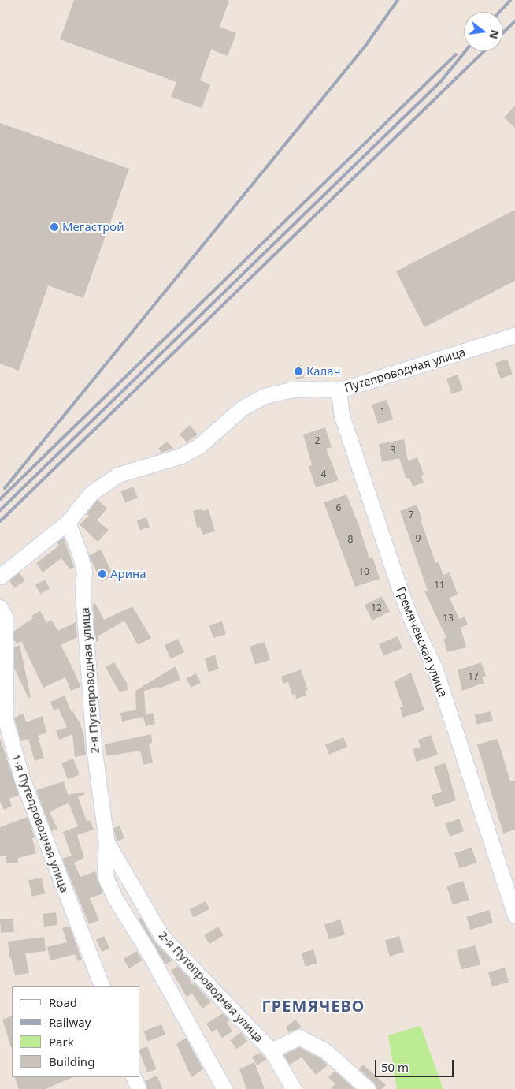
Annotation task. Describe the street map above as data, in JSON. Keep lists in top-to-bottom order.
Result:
{
  "streets": {
    "street": [
      "Путепроводная улица",
      "Гремячевская улица",
      "2-я Путепроводная улица",
      "1-я Путепроводная улица"
    ]
  },
  "crossings": [
    ["Путепроводная улица", "Гремячевская улица"],
    ["Путепроводная улица", "2-я Путепроводная улица"]
  ],
  "districts": ["ГРЕМЯЧЕВО"],
  "places": ["Мегастрой", "Калач", "Арина"],
  "house_numbers": [
    "1",
    "2",
    "3",
    "4",
    "6",
    "7",
    "9",
    "8",
    "10",
    "11",
    "12",
    "13",
    "17"
  ],
  "legend": [
    "Road",
    "Railway",
    "Park",
    "Building"
  ],
  "scale_bar": "50 m",
  "north": "right"
}
